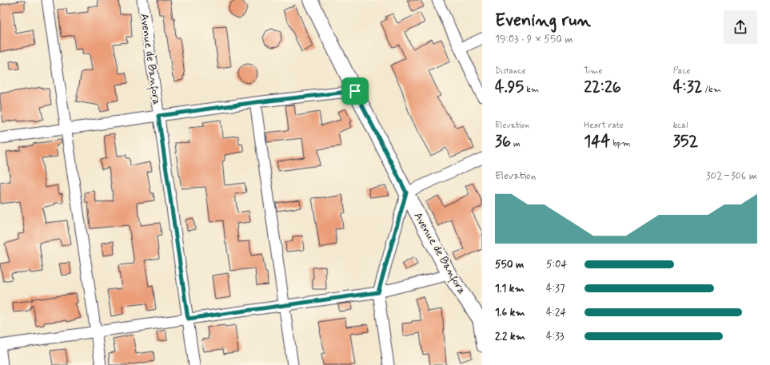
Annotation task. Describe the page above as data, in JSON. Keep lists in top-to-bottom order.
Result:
{
  "streets": {
    "main road": ["Avenue de Banfora"]
  },
  "page": {
    "heading": ["Evening run", "19:03 · 9 × 550 m"],
    "stats": [
      ["Distance", "4.95 km"],
      ["Time", "22:26"],
      ["Pace", "4:32 /km"],
      ["Elevation", "36 m"],
      ["Heart rate", "144 bpm"],
      ["kcal", "352"]
    ],
    "chart": ["Elevation", "302–306 m"],
    "list": [
      {
        "name": "550 m",
        "note": "5:04"
      },
      {
        "name": "1.1 km",
        "note": "4:37"
      },
      {
        "name": "1.6 km",
        "note": "4:24"
      },
      {
        "name": "2.2 km",
        "note": "4:33"
      }
    ]
  }
}
